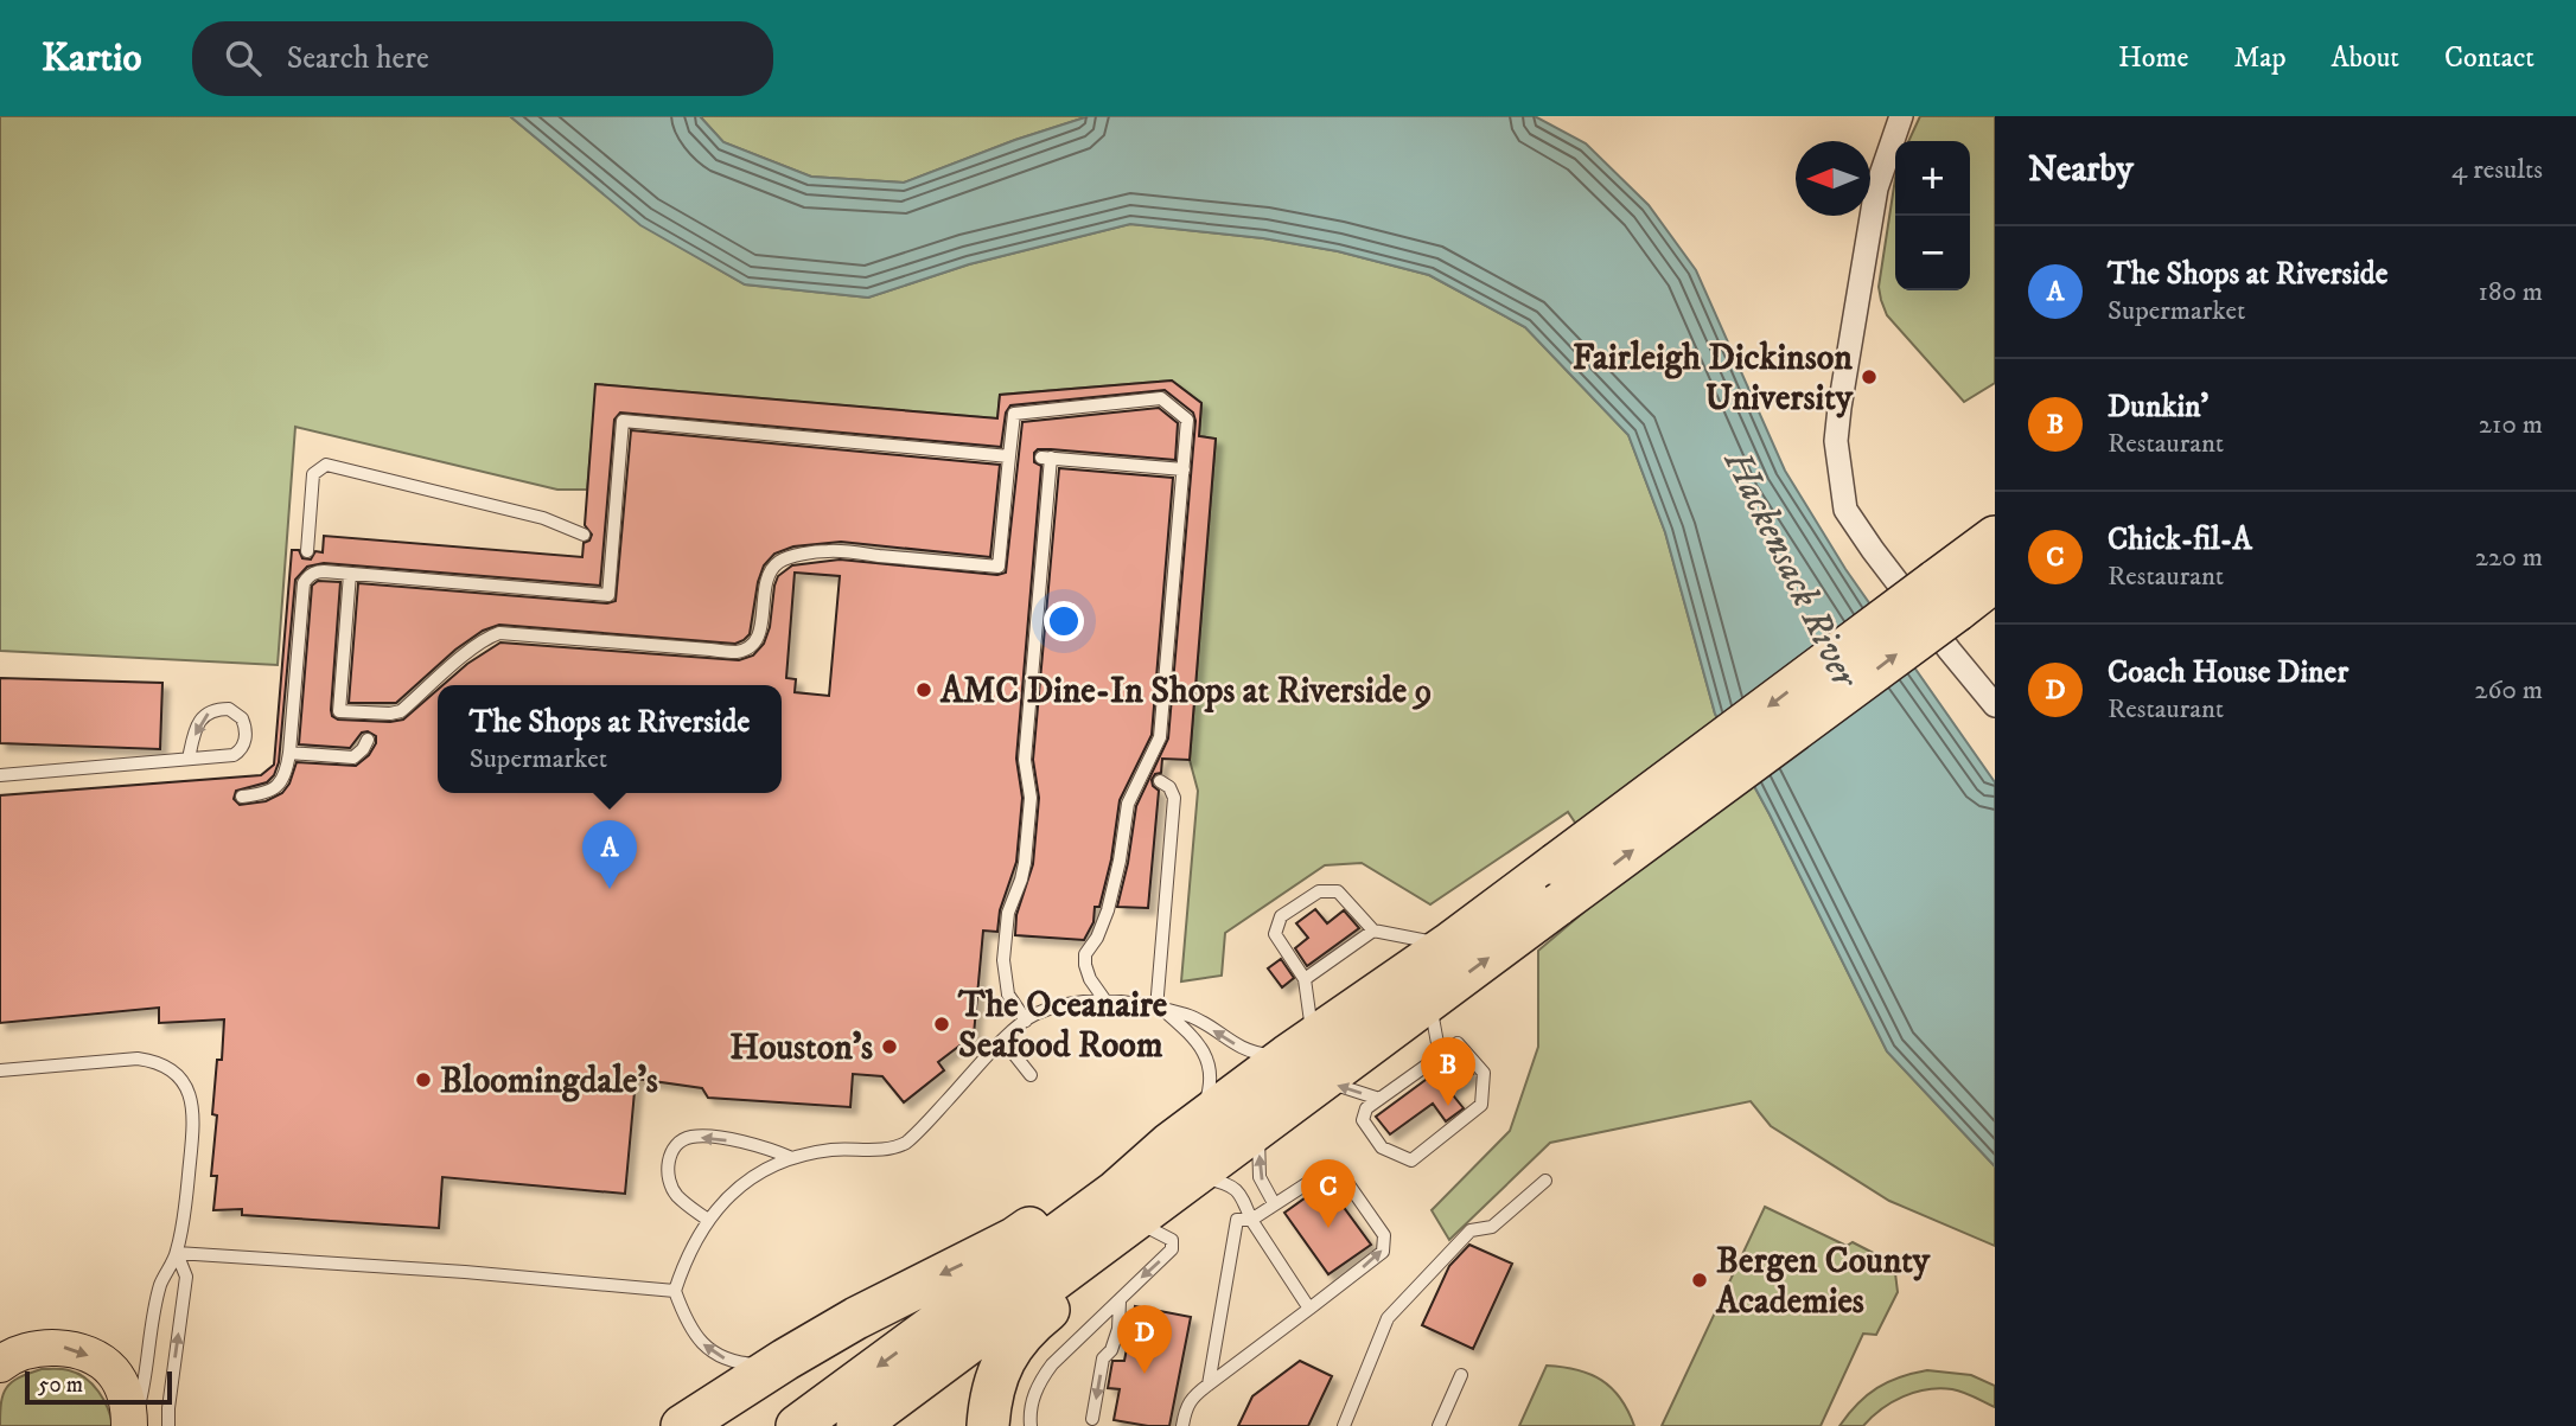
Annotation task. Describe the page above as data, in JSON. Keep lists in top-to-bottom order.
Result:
{
  "water": ["Hackensack River"],
  "places": [
    "Fairleigh Dickinson University",
    "AMC Dine-In Shops at Riverside 9",
    "The Oceanaire Seafood Room",
    "Houston's",
    "Bloomingdale's",
    "Bergen County Academies"
  ],
  "scale_bar": "50 m",
  "north": "left",
  "page": {
    "header": "Kartio",
    "search": "Search here",
    "nav": [
      "Home",
      "Map",
      "About",
      "Contact"
    ],
    "heading": ["Nearby", "4 results"],
    "map_buttons": ["+", "−"],
    "list": [
      {
        "mark": "A",
        "name": "The Shops at Riverside",
        "note": "Supermarket",
        "value": "180 m"
      },
      {
        "mark": "B",
        "name": "Dunkin'",
        "note": "Restaurant",
        "value": "210 m"
      },
      {
        "mark": "C",
        "name": "Chick-fil-A",
        "note": "Restaurant",
        "value": "220 m"
      },
      {
        "mark": "D",
        "name": "Coach House Diner",
        "note": "Restaurant",
        "value": "260 m"
      }
    ],
    "popup": ["The Shops at Riverside", "Supermarket"],
    "pins": [
      "A",
      "B",
      "C",
      "D"
    ],
    "scale": "50 m"
  }
}
